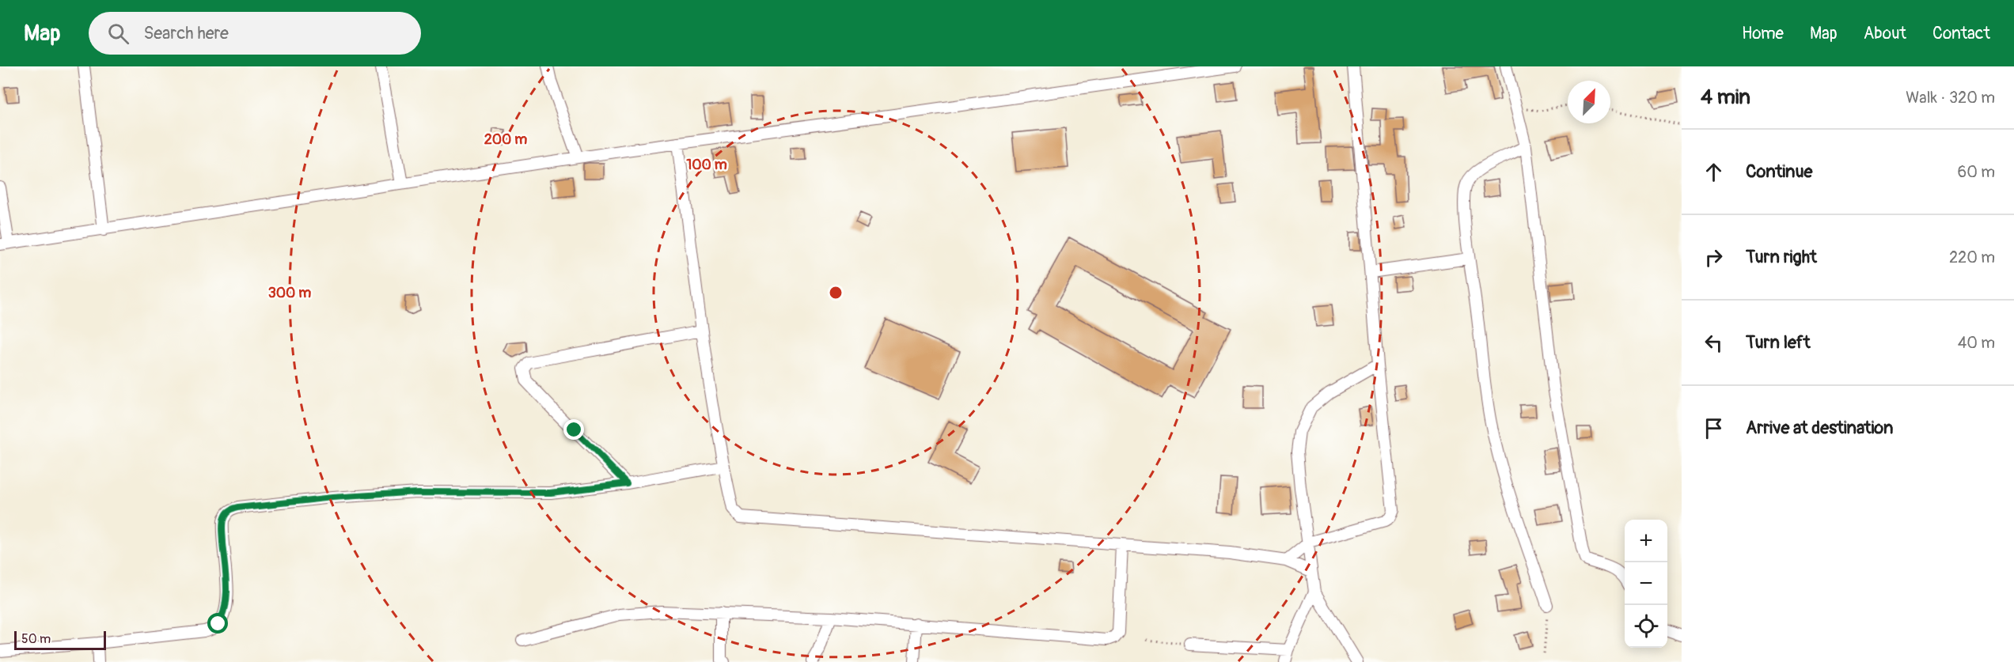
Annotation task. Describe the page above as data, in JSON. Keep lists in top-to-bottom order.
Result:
{
  "scale_bar": "50 m",
  "north": "top right",
  "page": {
    "header": "Map",
    "search": "Search here",
    "nav": [
      "Home",
      "Map",
      "About",
      "Contact"
    ],
    "heading": ["4 min", "Walk · 320 m"],
    "list": [
      ["Continue", "60 m"],
      ["Turn right", "220 m"],
      ["Turn left", "40 m"],
      "Arrive at destination"
    ],
    "map_buttons": ["+", "−"],
    "scale": "50 m"
  },
  "rings": ["200 m", "100 m", "300 m"]
}
